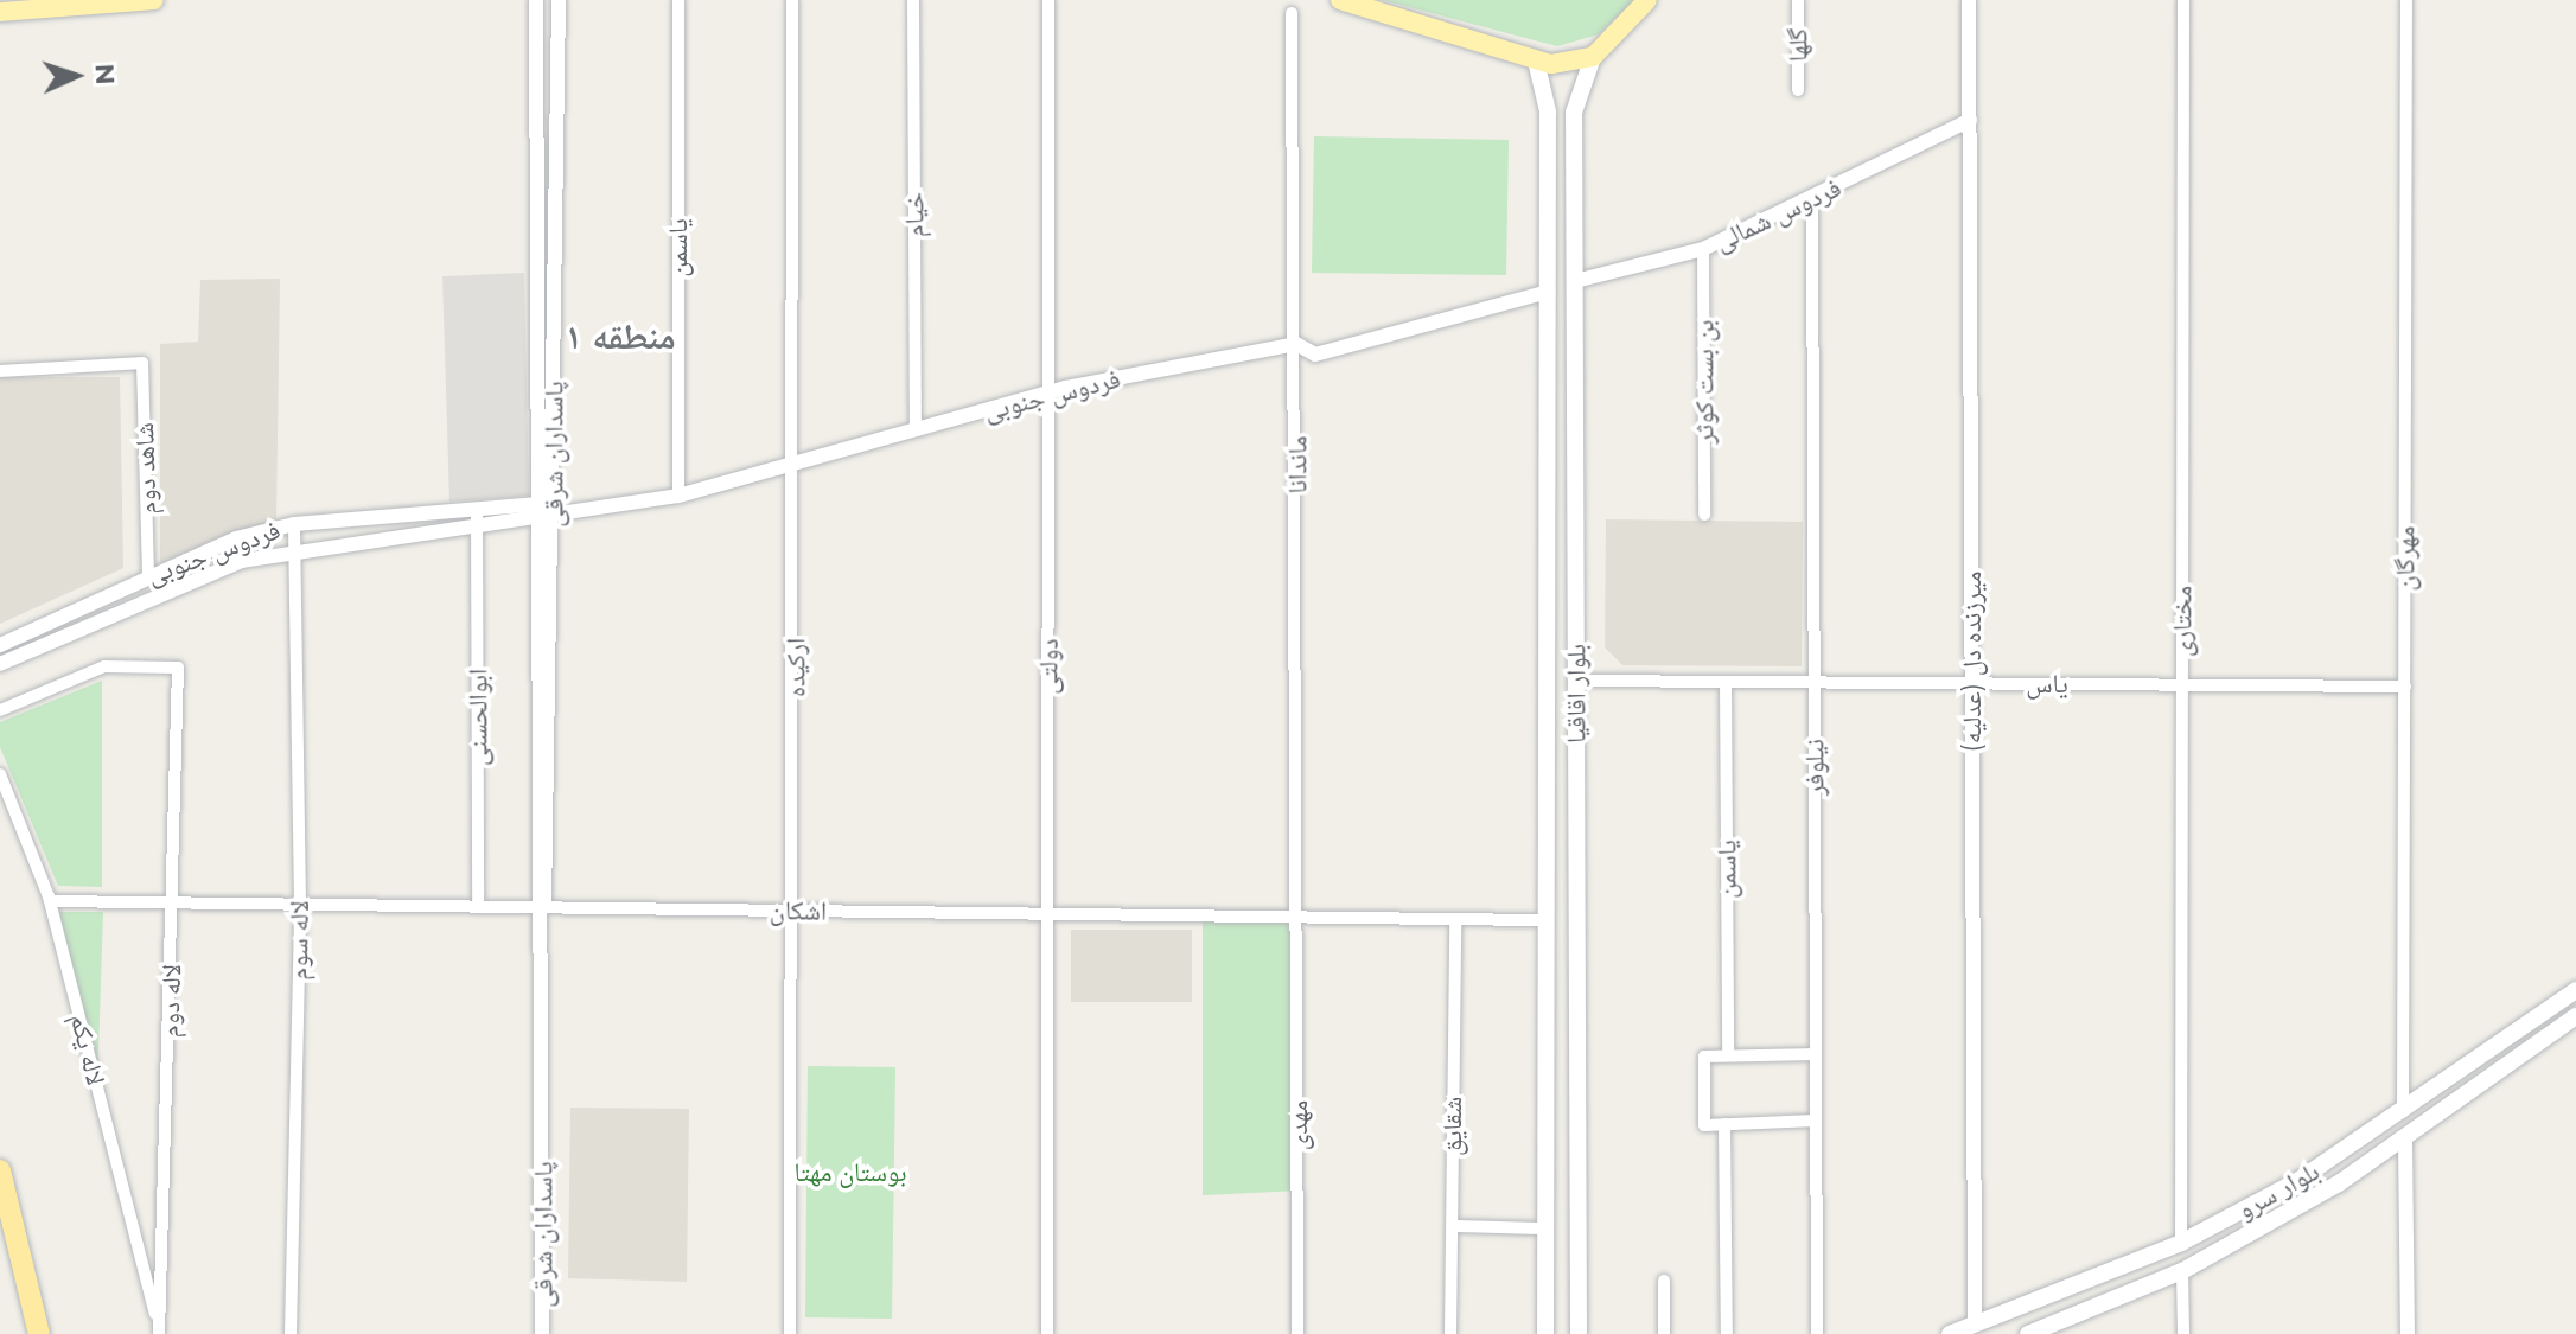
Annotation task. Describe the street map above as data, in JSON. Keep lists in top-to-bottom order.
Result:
{
  "streets": {
    "main road": ["بلوار اقاقیا", "بلوار سرو"],
    "street": [
      "گلها",
      "خیام",
      "فردوس شمالی",
      "یاسمن",
      "بن بست کوثر",
      "فردوس جنوبی",
      "پاسداران شرقی",
      "ماندانا",
      "شاهد دوم",
      "مهرگان",
      "مختاری",
      "میرزنده دل (عدلیه)",
      "دولتی",
      "ارکیده",
      "یاس",
      "ابوالحسنی",
      "نیلوفر",
      "اشکان",
      "لاله سوم",
      "لاله دوم",
      "لاله یکم",
      "مهدی",
      "شقایق"
    ]
  },
  "crossings": [
    ["خیام", "فردوس جنوبی"],
    ["فردوس شمالی", "بن بست کوثر"],
    ["فردوس شمالی", "میرزنده دل (عدلیه)"],
    ["فردوس شمالی", "بلوار اقاقیا"],
    ["فردوس شمالی", "نیلوفر"],
    ["یاسمن", "فردوس جنوبی"],
    ["یاسمن", "یاس"],
    ["فردوس جنوبی", "پاسداران شرقی"],
    ["فردوس جنوبی", "ماندانا"],
    ["فردوس جنوبی", "شاهد دوم"],
    ["فردوس جنوبی", "دولتی"],
    ["فردوس جنوبی", "ارکیده"],
    ["فردوس جنوبی", "بلوار اقاقیا"],
    ["فردوس جنوبی", "ابوالحسنی"],
    ["فردوس جنوبی", "لاله سوم"],
    ["پاسداران شرقی", "اشکان"],
    ["ماندانا", "اشکان"],
    ["ماندانا", "مهدی"],
    ["مهرگان", "یاس"],
    ["مهرگان", "بلوار سرو"],
    ["مختاری", "یاس"],
    ["مختاری", "بلوار سرو"],
    ["میرزنده دل (عدلیه)", "یاس"],
    ["میرزنده دل (عدلیه)", "بلوار سرو"],
    ["دولتی", "اشکان"],
    ["ارکیده", "اشکان"],
    ["یاس", "بلوار اقاقیا"],
    ["یاس", "نیلوفر"],
    ["بلوار اقاقیا", "اشکان"],
    ["ابوالحسنی", "اشکان"],
    ["اشکان", "لاله سوم"],
    ["اشکان", "لاله دوم"],
    ["اشکان", "لاله یکم"],
    ["اشکان", "مهدی"],
    ["اشکان", "شقایق"],
    ["لاله دوم", "لاله یکم"]
  ],
  "districts": ["منطقه ۱"],
  "parks": ["بوستان مهتا"],
  "north": "right"
}
